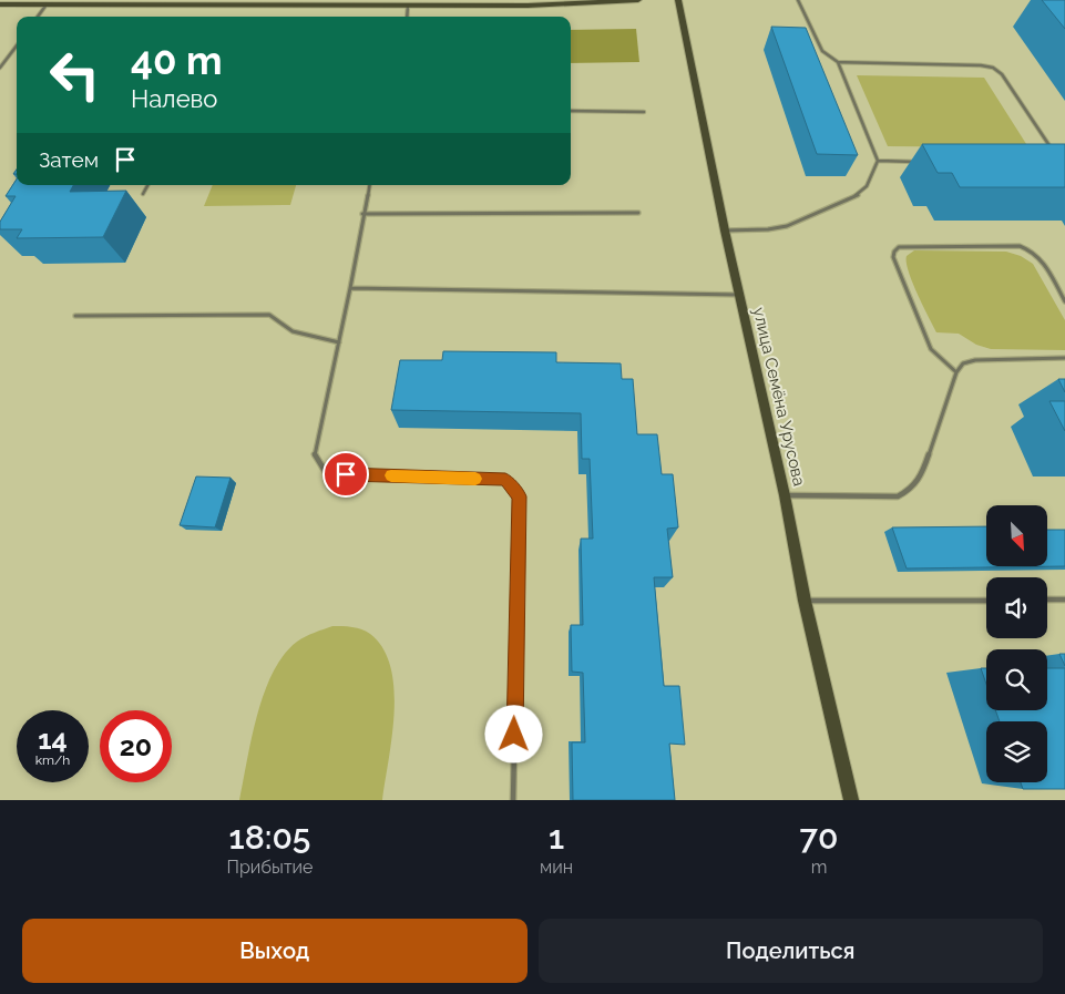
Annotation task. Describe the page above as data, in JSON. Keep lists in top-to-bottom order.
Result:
{
  "streets": {
    "street": ["улица Семёна Урусова"]
  },
  "north": "bottom right",
  "page": {
    "turn": ["40 m", "Налево"],
    "then": "Затем",
    "speed": "14 km/h",
    "limit": "20",
    "eta": [
      "18:05",
      "Прибытие",
      "1",
      "мин",
      "70",
      "m"
    ],
    "buttons": ["Выход", "Поделиться"]
  }
}
